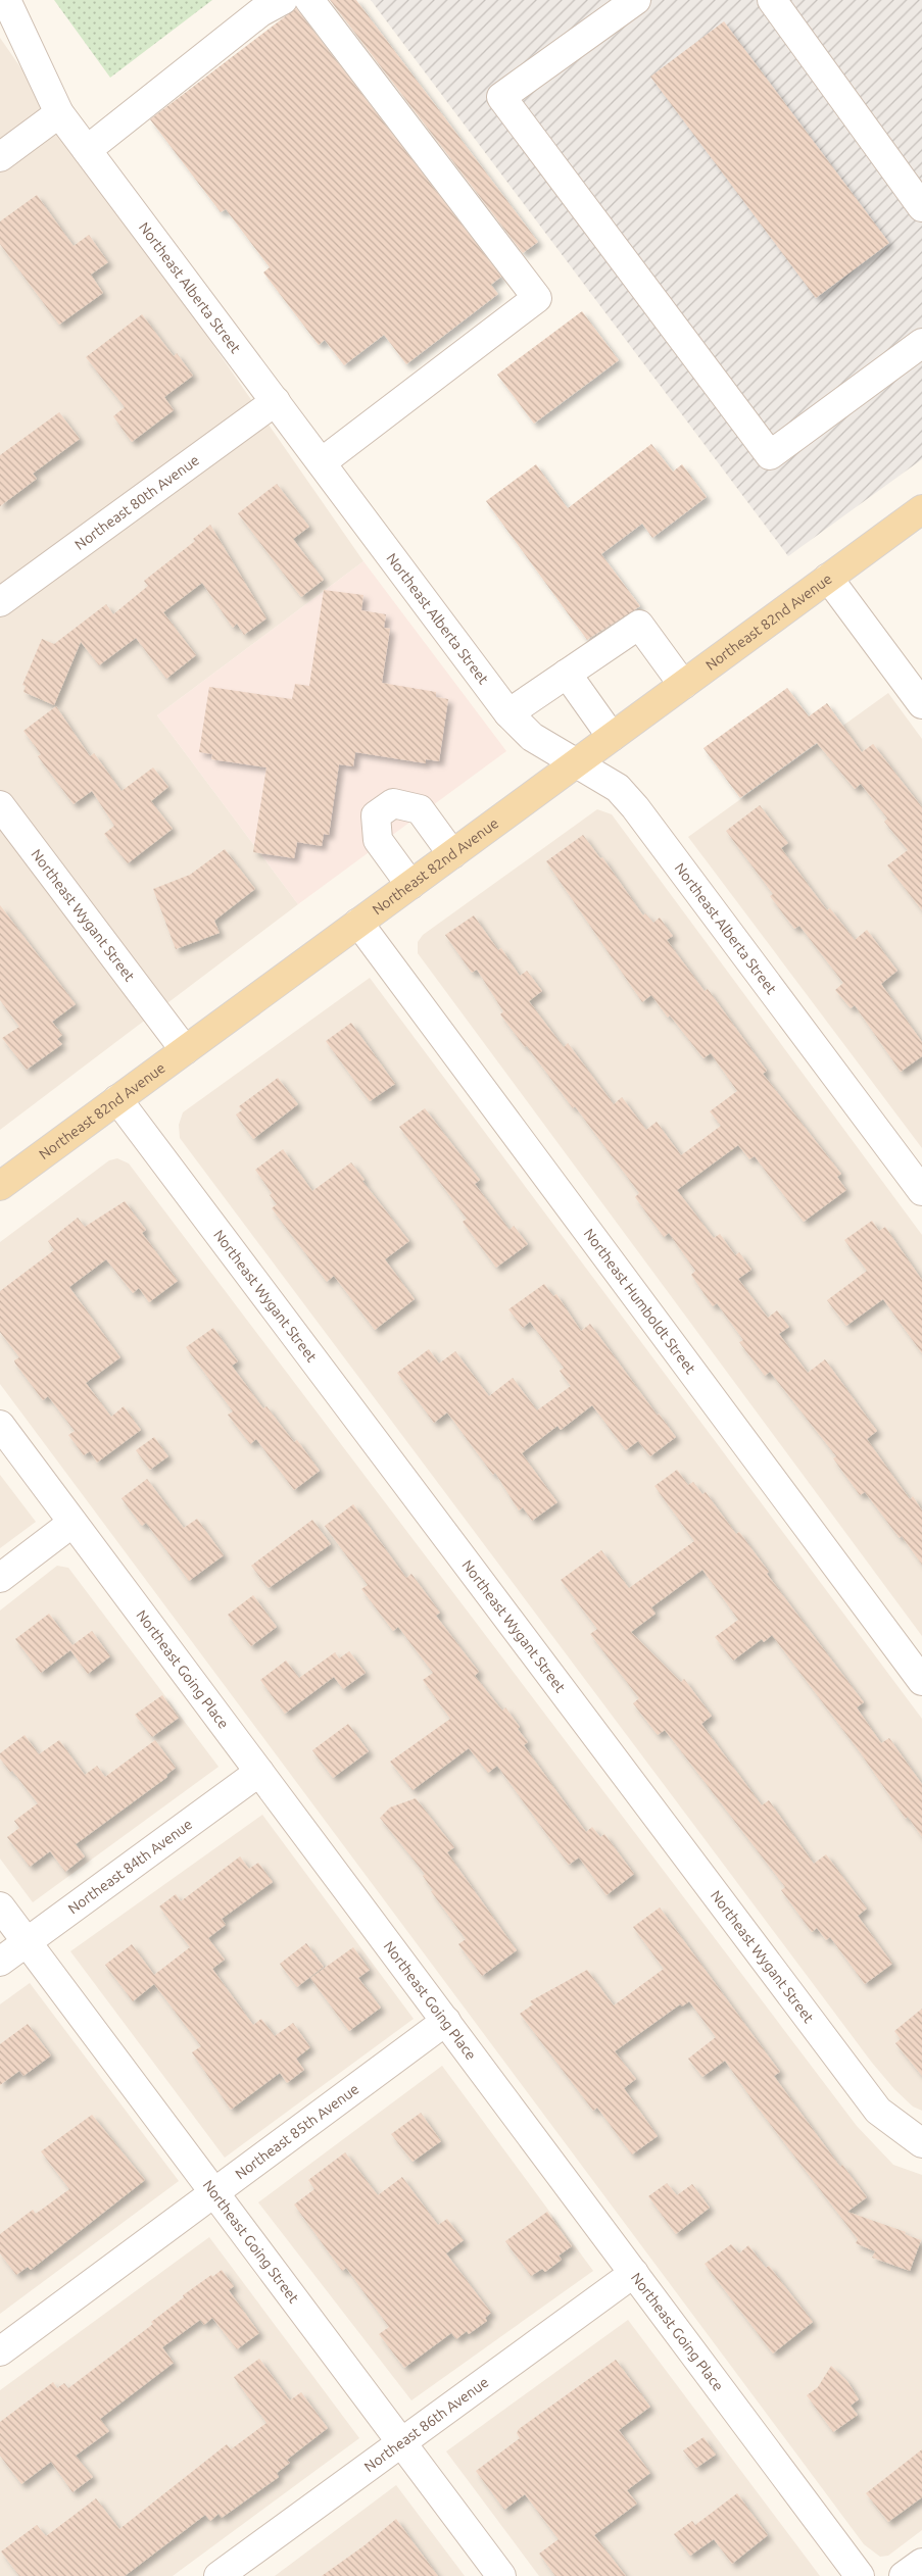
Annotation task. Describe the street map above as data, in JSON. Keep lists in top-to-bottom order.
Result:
{
  "streets": {
    "main road": ["Northeast 82nd Avenue"],
    "street": [
      "Northeast Alberta Street",
      "Northeast 80th Avenue",
      "Northeast Wygant Street",
      "Northeast Humboldt Street",
      "Northeast Going Place",
      "Northeast 84th Avenue",
      "Northeast 85th Avenue",
      "Northeast Going Street",
      "Northeast 86th Avenue"
    ]
  },
  "crossings": [
    ["Northeast Alberta Street", "Northeast 80th Avenue"],
    ["Northeast Alberta Street", "Northeast 82nd Avenue"],
    ["Northeast 82nd Avenue", "Northeast Wygant Street"],
    ["Northeast 82nd Avenue", "Northeast Humboldt Street"],
    ["Northeast Going Place", "Northeast 84th Avenue"],
    ["Northeast Going Place", "Northeast 85th Avenue"],
    ["Northeast Going Place", "Northeast 86th Avenue"],
    ["Northeast 84th Avenue", "Northeast Going Street"],
    ["Northeast 85th Avenue", "Northeast Going Street"],
    ["Northeast Going Street", "Northeast 86th Avenue"]
  ]
}
